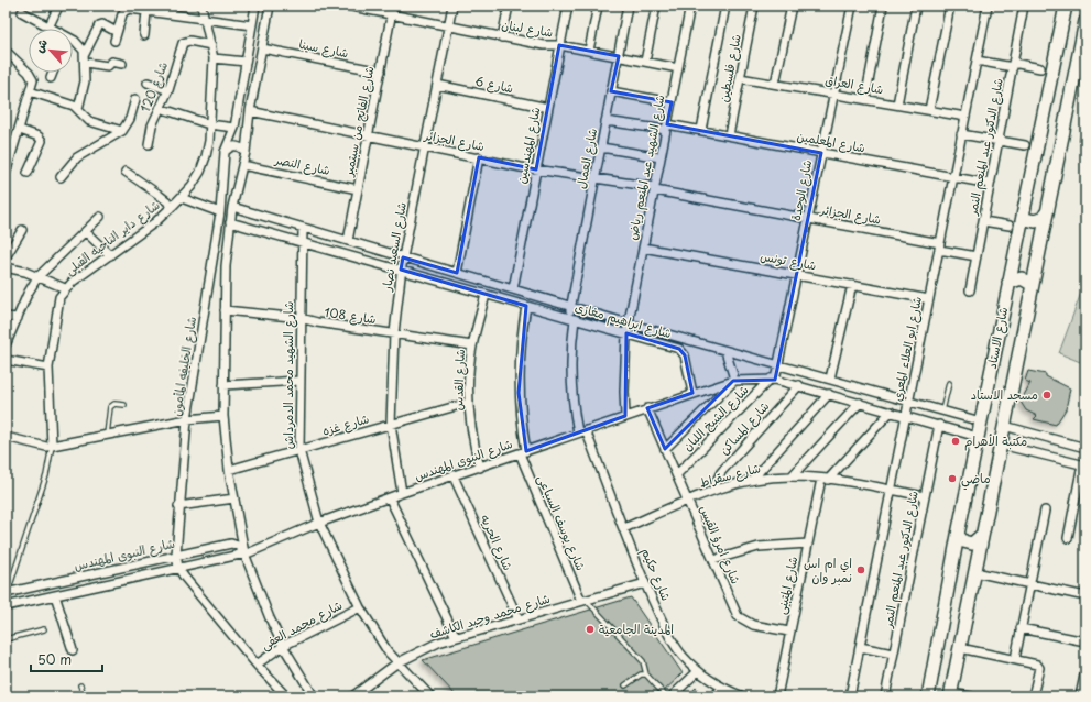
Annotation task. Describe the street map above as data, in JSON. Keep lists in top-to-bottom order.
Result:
{
  "streets": {
    "main road": ["شارع الاستاد"],
    "street": [
      "شارع لبنان",
      "شارع سينا",
      "شارع فلسطين",
      "شارع 6",
      "شارع العراق",
      "شارع 120",
      "شارع الفاتح من سبتمبر",
      "شارع الجزائر",
      "شارع المعلمين",
      "شارع المهندسين",
      "شارع الدكتور عبد المنعم النمر",
      "شارع العمال",
      "شارع النصر",
      "شارع الشهيد عبد المنعم رياض",
      "شارع الوحدة",
      "شارع داير الناحيه القبلى",
      "شارع السعيد نصار",
      "شارع تونس",
      "شارع 108",
      "شارع ابراهيم مغازى",
      "شارع ابو العلاء المعري",
      "شارع الخليفه المأمون",
      "شارع الشهيد محمد الدمرداش",
      "شارع القدس",
      "شارع الشيخ اللبان",
      "شارع غزه",
      "شارع المساكن",
      "شارع النبوى المهندس",
      "شارع سقراط",
      "شارع يوسف السباعى",
      "شارع الحريه",
      "شارع امرؤ القيس",
      "شارع حكيم",
      "شارع المتبنى",
      "شارع محمد وحيد الكاشف",
      "شارع محمد العفى"
    ]
  },
  "crossings": [
    ["شارع لبنان", "شارع الفاتح من سبتمبر"],
    ["شارع لبنان", "شارع المهندسين"],
    ["شارع لبنان", "شارع العمال"],
    ["شارع لبنان", "شارع الشهيد عبد المنعم رياض"],
    ["شارع لبنان", "شارع السعيد نصار"],
    ["شارع سينا", "شارع الفاتح من سبتمبر"],
    ["شارع فلسطين", "شارع العراق"],
    ["شارع فلسطين", "شارع المعلمين"],
    ["شارع 6", "شارع المهندسين"],
    ["شارع 6", "شارع السعيد نصار"],
    ["شارع العراق", "شارع الوحدة"],
    ["شارع العراق", "شارع ابو العلاء المعري"],
    ["شارع 120", "شارع داير الناحيه القبلى"],
    ["شارع الفاتح من سبتمبر", "شارع الجزائر"],
    ["شارع الفاتح من سبتمبر", "شارع النصر"],
    ["شارع الفاتح من سبتمبر", "شارع ابراهيم مغازى"],
    ["شارع الجزائر", "شارع المهندسين"],
    ["شارع الجزائر", "شارع الدكتور عبد المنعم النمر"],
    ["شارع الجزائر", "شارع العمال"],
    ["شارع الجزائر", "شارع الشهيد عبد المنعم رياض"],
    ["شارع الجزائر", "شارع الوحدة"],
    ["شارع الجزائر", "شارع السعيد نصار"],
    ["شارع الجزائر", "شارع ابو العلاء المعري"],
    ["شارع المعلمين", "شارع الدكتور عبد المنعم النمر"],
    ["شارع المعلمين", "شارع العمال"],
    ["شارع المعلمين", "شارع الشهيد عبد المنعم رياض"],
    ["شارع المعلمين", "شارع الوحدة"],
    ["شارع المعلمين", "شارع ابو العلاء المعري"],
    ["شارع المهندسين", "شارع ابراهيم مغازى"],
    ["شارع الدكتور عبد المنعم النمر", "شارع سقراط"],
    ["شارع العمال", "شارع ابراهيم مغازى"],
    ["شارع العمال", "شارع النبوى المهندس"],
    ["شارع العمال", "شارع حكيم"],
    ["شارع الشهيد عبد المنعم رياض", "شارع تونس"],
    ["شارع الشهيد عبد المنعم رياض", "شارع ابراهيم مغازى"],
    ["شارع الشهيد عبد المنعم رياض", "شارع النبوى المهندس"],
    ["شارع الوحدة", "شارع تونس"],
    ["شارع الوحدة", "شارع ابراهيم مغازى"],
    ["شارع الوحدة", "شارع الشيخ اللبان"],
    ["شارع السعيد نصار", "شارع 108"],
    ["شارع السعيد نصار", "شارع ابراهيم مغازى"],
    ["شارع السعيد نصار", "شارع غزه"],
    ["شارع السعيد نصار", "شارع النبوى المهندس"],
    ["شارع تونس", "شارع ابو العلاء المعري"],
    ["شارع 108", "شارع الشهيد محمد الدمرداش"],
    ["شارع 108", "شارع القدس"],
    ["شارع ابراهيم مغازى", "شارع الاستاد"],
    ["شارع ابراهيم مغازى", "شارع ابو العلاء المعري"],
    ["شارع ابراهيم مغازى", "شارع الشهيد محمد الدمرداش"],
    ["شارع ابراهيم مغازى", "شارع القدس"],
    ["شارع ابراهيم مغازى", "شارع النبوى المهندس"],
    ["شارع ابو العلاء المعري", "شارع سقراط"],
    ["شارع الخليفه المأمون", "شارع النبوى المهندس"],
    ["شارع الخليفه المأمون", "شارع محمد العفى"],
    ["شارع الشهيد محمد الدمرداش", "شارع غزه"],
    ["شارع الشهيد محمد الدمرداش", "شارع النبوى المهندس"],
    ["شارع الشهيد محمد الدمرداش", "شارع محمد وحيد الكاشف"],
    ["شارع الشهيد محمد الدمرداش", "شارع محمد العفى"],
    ["شارع القدس", "شارع غزه"],
    ["شارع القدس", "شارع النبوى المهندس"],
    ["شارع الشيخ اللبان", "شارع امرؤ القيس"],
    ["شارع المساكن", "شارع سقراط"],
    ["شارع النبوى المهندس", "شارع يوسف السباعى"],
    ["شارع النبوى المهندس", "شارع الحريه"],
    ["شارع النبوى المهندس", "شارع امرؤ القيس"],
    ["شارع النبوى المهندس", "شارع حكيم"],
    ["شارع سقراط", "شارع امرؤ القيس"],
    ["شارع سقراط", "شارع حكيم"],
    ["شارع سقراط", "شارع المتبنى"],
    ["شارع يوسف السباعى", "شارع محمد وحيد الكاشف"],
    ["شارع الحريه", "شارع محمد وحيد الكاشف"],
    ["شارع امرؤ القيس", "شارع المتبنى"],
    ["شارع حكيم", "شارع محمد وحيد الكاشف"]
  ],
  "places": [
    "مسجد الاستاد",
    "مكتبة الأهرام",
    "ماضي",
    "اي ام اس نمبر وان",
    "المدينة الجامعية"
  ],
  "scale_bar": "50 m",
  "north": "top left"
}
